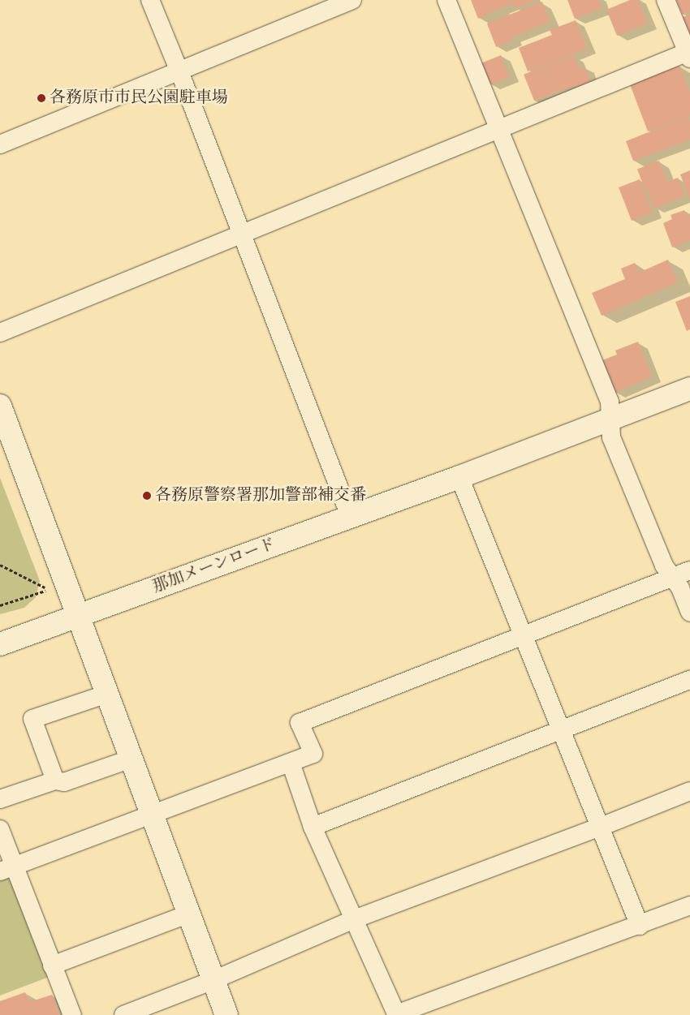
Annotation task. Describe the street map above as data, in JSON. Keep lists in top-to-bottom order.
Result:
{
  "streets": {
    "street": ["那加メーンロード"]
  },
  "places": ["各務原市市民公園駐車場", "各務原警察署那加警部補交番"]
}
